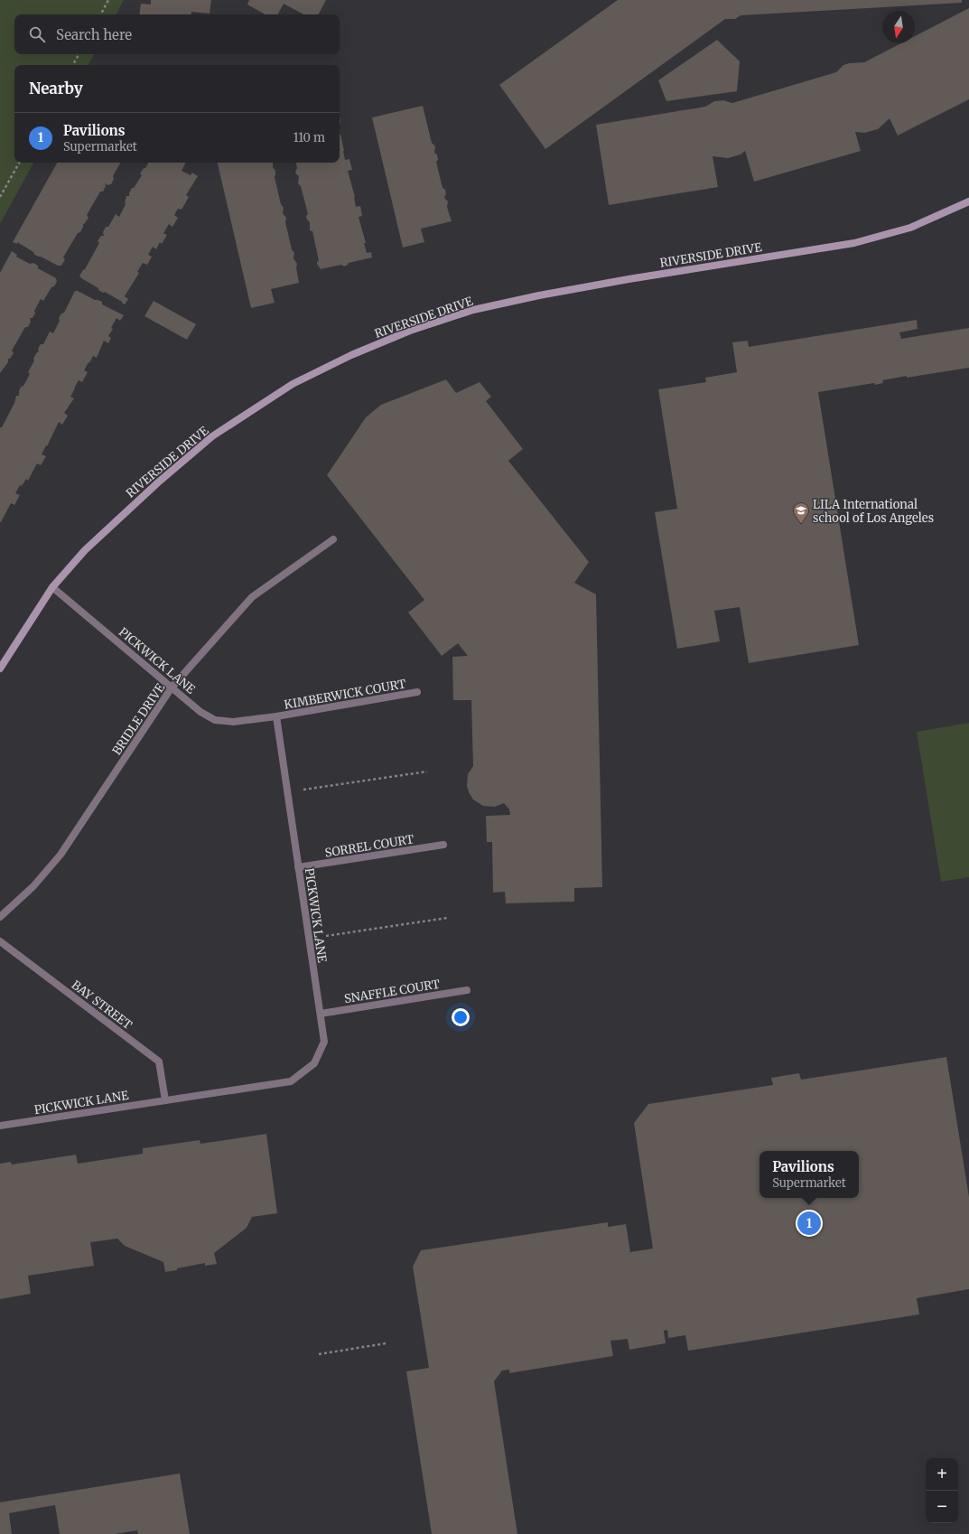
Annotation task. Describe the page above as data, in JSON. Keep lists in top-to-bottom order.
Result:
{
  "streets": {
    "main road": ["RIVERSIDE DRIVE"],
    "street": [
      "PICKWICK LANE",
      "KIMBERWICK COURT",
      "BRIDLE DRIVE",
      "SORREL COURT",
      "SNAFFLE COURT",
      "BAY STREET"
    ]
  },
  "crossings": [
    ["RIVERSIDE DRIVE", "PICKWICK LANE"],
    ["PICKWICK LANE", "KIMBERWICK COURT"],
    ["PICKWICK LANE", "BRIDLE DRIVE"],
    ["PICKWICK LANE", "SORREL COURT"],
    ["PICKWICK LANE", "SNAFFLE COURT"],
    ["PICKWICK LANE", "BAY STREET"]
  ],
  "places": {
    "school or university": ["LILA International school of Los Angeles"]
  },
  "north": "bottom",
  "page": {
    "search": "Search here",
    "heading": "Nearby",
    "list": [
      {
        "mark": "1",
        "name": "Pavilions",
        "note": "Supermarket",
        "value": "110 m"
      }
    ],
    "popup": ["Pavilions", "Supermarket"],
    "pins": "1",
    "map_buttons": ["+", "−"]
  }
}
